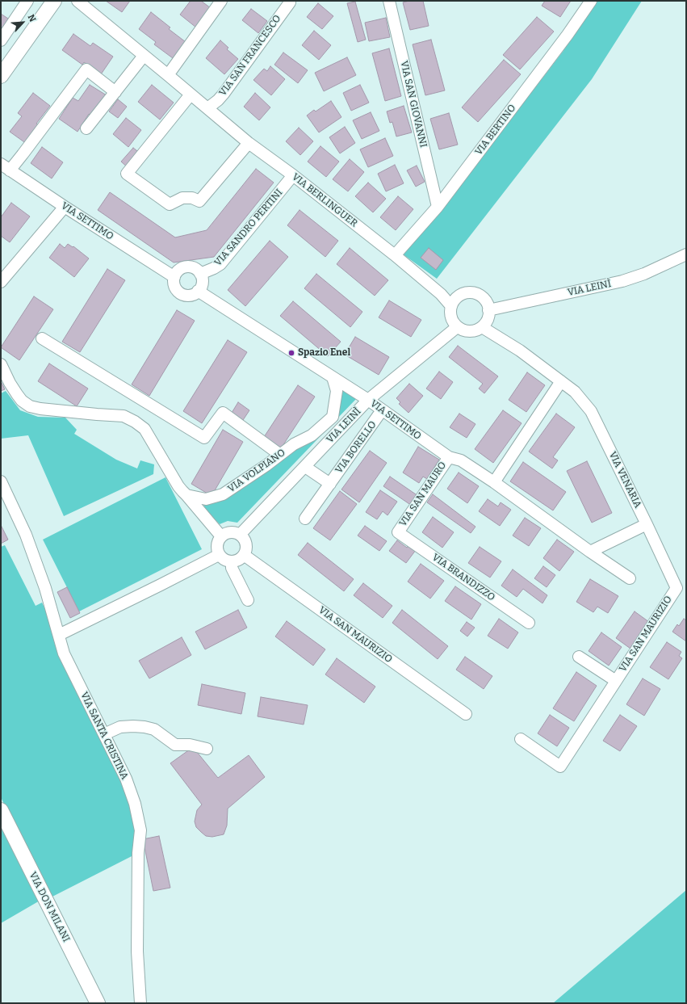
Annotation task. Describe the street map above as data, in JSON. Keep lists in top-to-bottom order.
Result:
{
  "streets": {
    "street": [
      "VIA SAN FRANCESCO",
      "VIA SAN GIOVANNI",
      "VIA BERTINO",
      "VIA BERLINGUER",
      "VIA SETTIMO",
      "VIA SANDRO PERTINI",
      "VIA LEINÌ",
      "VIA BORELLO",
      "VIA VOLPIANO",
      "VIA VENARIA",
      "VIA SAN MAURO",
      "VIA BRANDIZZO",
      "VIA SAN MAURIZIO",
      "VIA SANTA CRISTINA",
      "VIA DON MILANI"
    ]
  },
  "crossings": [
    ["VIA SAN FRANCESCO", "VIA BERLINGUER"],
    ["VIA SAN GIOVANNI", "VIA BERTINO"],
    ["VIA BERTINO", "VIA BERLINGUER"],
    ["VIA BERLINGUER", "VIA SANDRO PERTINI"],
    ["VIA BERLINGUER", "VIA LEINÌ"],
    ["VIA BERLINGUER", "VIA VENARIA"],
    ["VIA SETTIMO", "VIA SANDRO PERTINI"],
    ["VIA SETTIMO", "VIA LEINÌ"],
    ["VIA SETTIMO", "VIA BORELLO"],
    ["VIA SETTIMO", "VIA VOLPIANO"],
    ["VIA SETTIMO", "VIA SAN MAURO"],
    ["VIA LEINÌ", "VIA BORELLO"],
    ["VIA LEINÌ", "VIA VENARIA"],
    ["VIA LEINÌ", "VIA SAN MAURIZIO"],
    ["VIA VENARIA", "VIA SAN MAURIZIO"],
    ["VIA SAN MAURO", "VIA BRANDIZZO"]
  ],
  "places": ["Spazio Enel"],
  "north": "top right"
}
